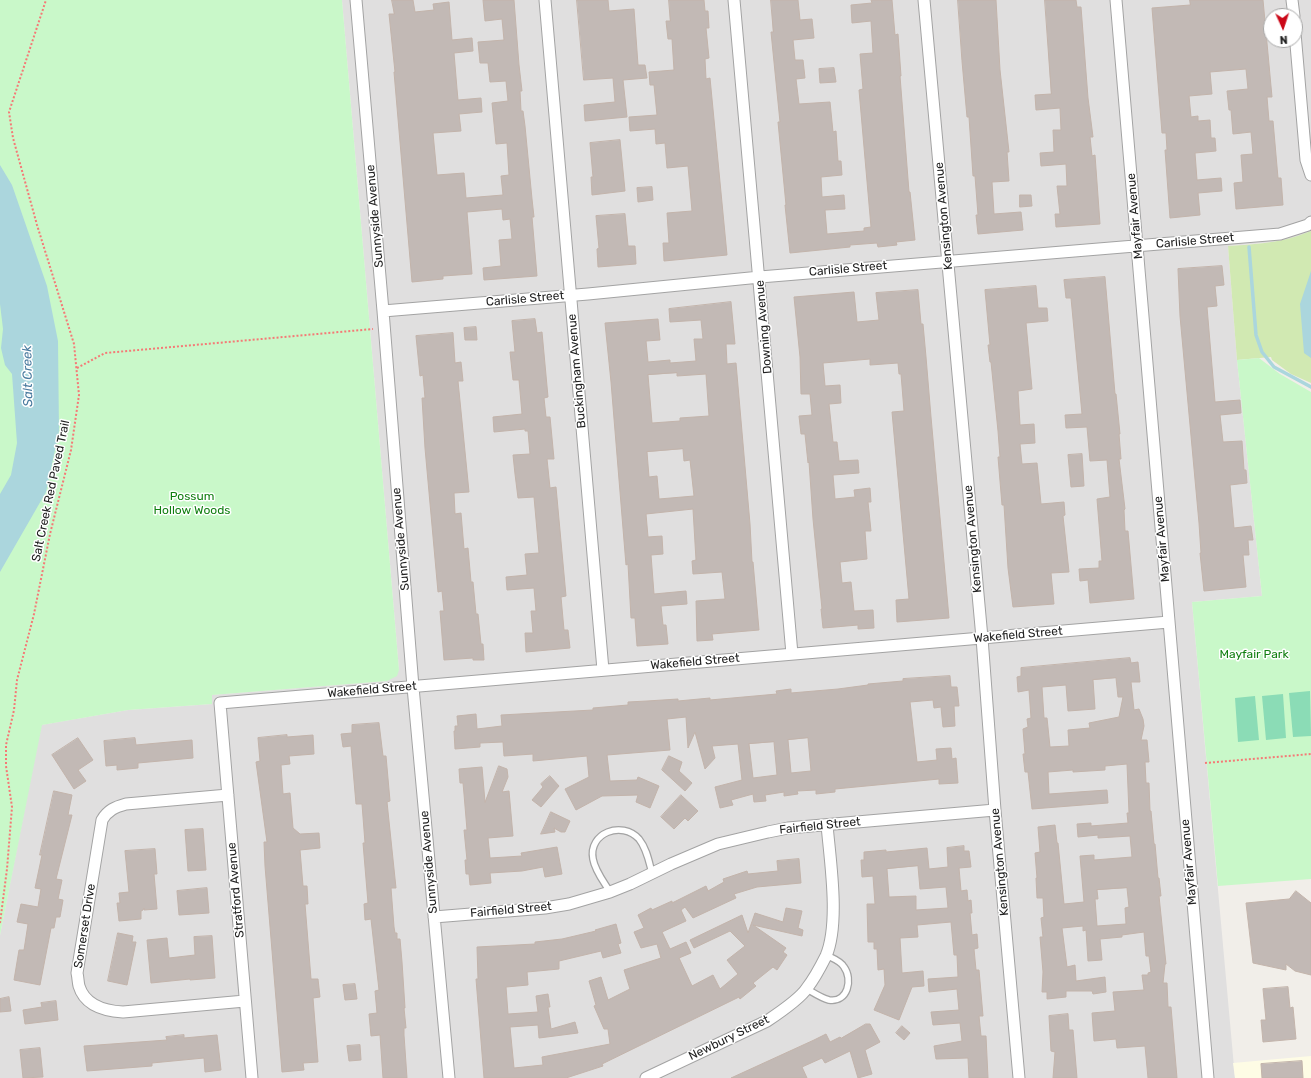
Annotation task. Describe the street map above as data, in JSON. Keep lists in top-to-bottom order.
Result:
{
  "streets": {
    "street": [
      "Sunnyside Avenue",
      "Kensington Avenue",
      "Mayfair Avenue",
      "Carlisle Street",
      "Downing Avenue",
      "Buckingham Avenue",
      "Wakefield Street",
      "Fairfield Street",
      "Stratford Avenue",
      "Somerset Drive",
      "Newbury Street"
    ],
    "path": ["Salt Creek Red Paved Trail"]
  },
  "crossings": [
    ["Sunnyside Avenue", "Carlisle Street"],
    ["Sunnyside Avenue", "Wakefield Street"],
    ["Sunnyside Avenue", "Fairfield Street"],
    ["Kensington Avenue", "Carlisle Street"],
    ["Kensington Avenue", "Wakefield Street"],
    ["Kensington Avenue", "Fairfield Street"],
    ["Mayfair Avenue", "Carlisle Street"],
    ["Mayfair Avenue", "Wakefield Street"],
    ["Carlisle Street", "Downing Avenue"],
    ["Carlisle Street", "Buckingham Avenue"],
    ["Downing Avenue", "Wakefield Street"],
    ["Buckingham Avenue", "Wakefield Street"],
    ["Wakefield Street", "Stratford Avenue"],
    ["Fairfield Street", "Newbury Street"],
    ["Stratford Avenue", "Somerset Drive"]
  ],
  "water": ["Salt Creek"],
  "parks": ["Possum Hollow Woods", "Mayfair Park"],
  "north": "bottom"
}
